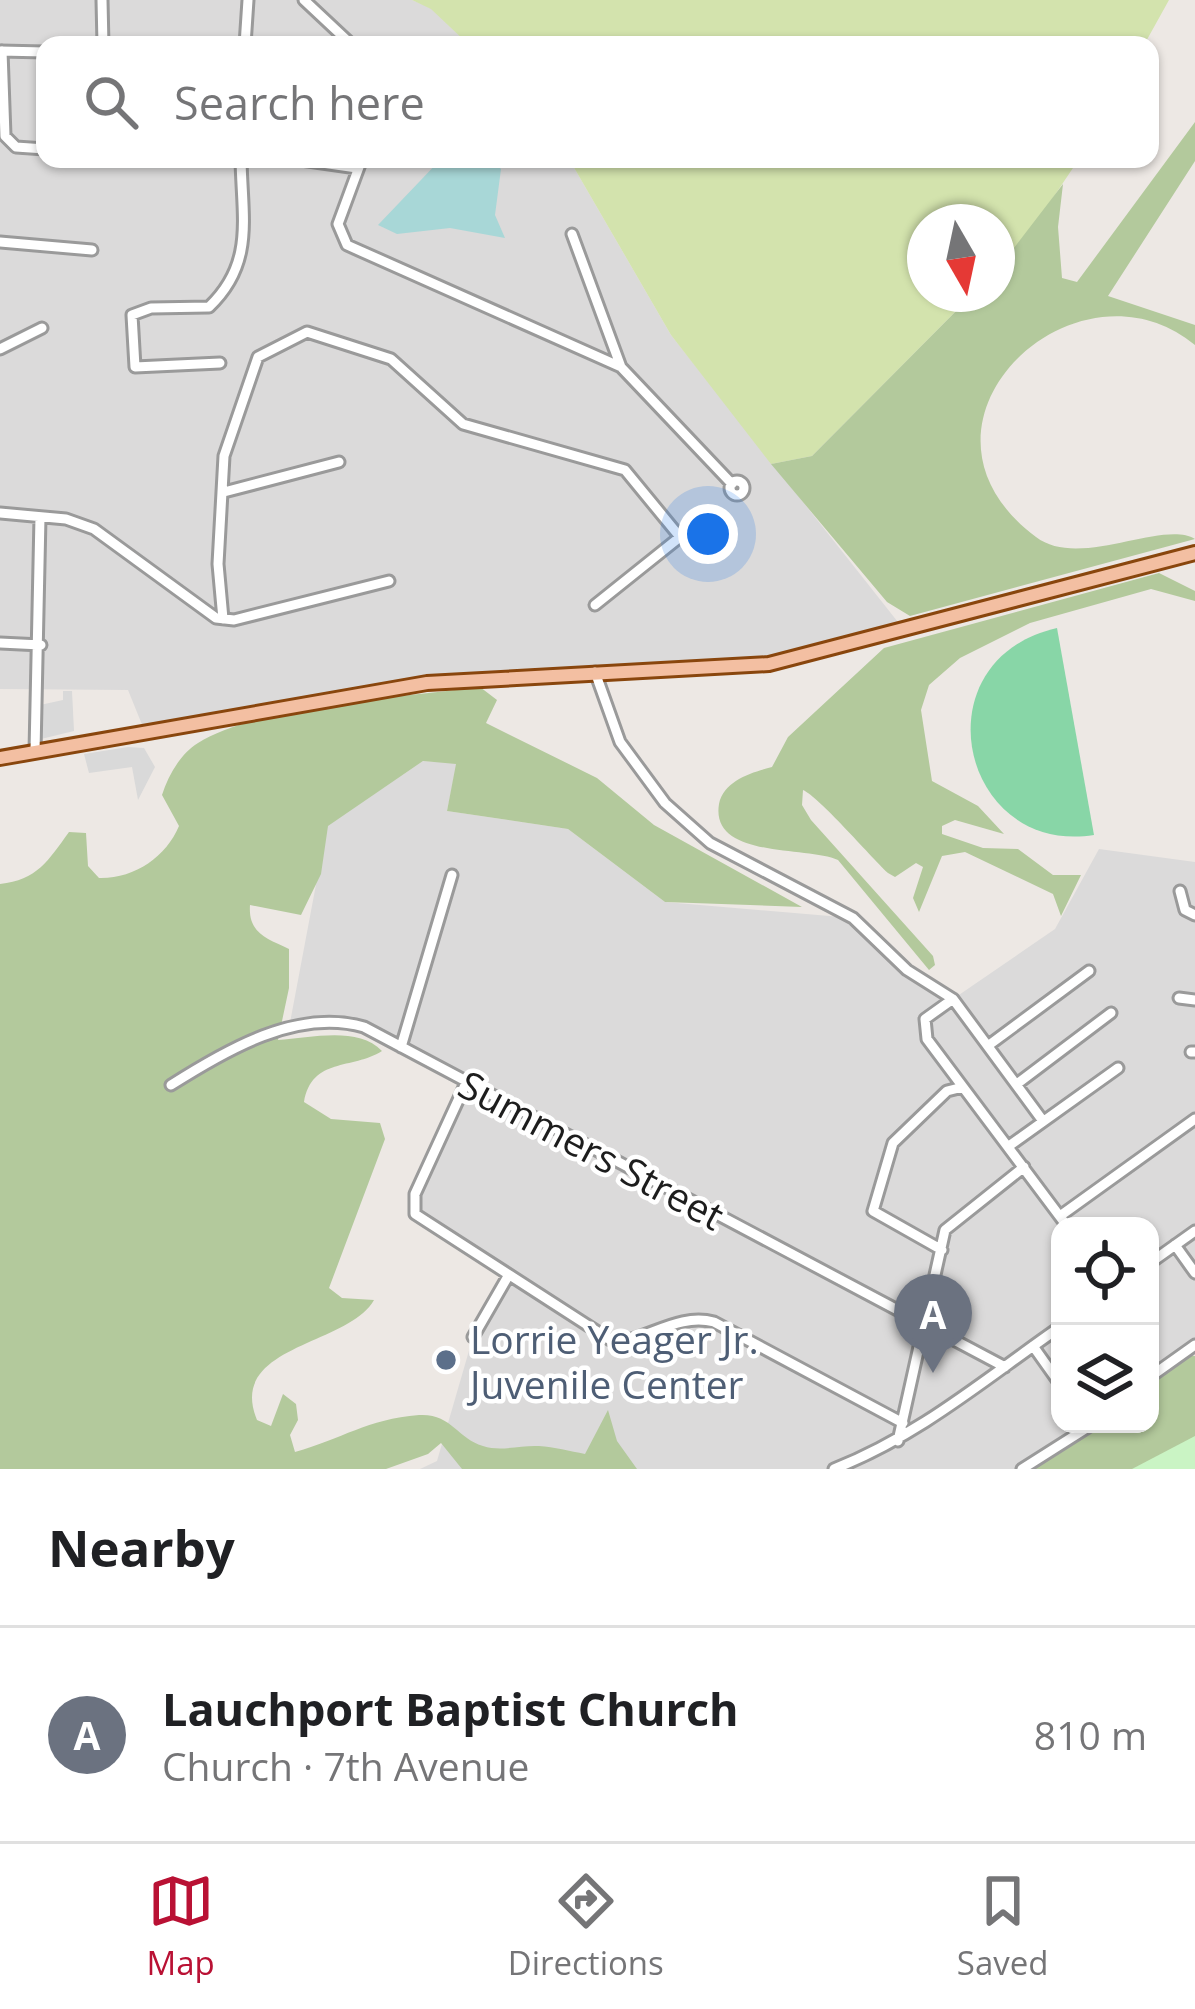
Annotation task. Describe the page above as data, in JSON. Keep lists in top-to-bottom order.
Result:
{
  "streets": {
    "street": ["Summers Street"]
  },
  "places": ["Lorrie Yeager Jr. Juvenile Center"],
  "north": "bottom",
  "page": {
    "search": "Search here",
    "pins": "A",
    "heading": "Nearby",
    "list": [
      {
        "mark": "A",
        "name": "Lauchport Baptist Church",
        "note": "Church · 7th Avenue",
        "value": "810 m"
      }
    ],
    "nav": ["Map", "Directions", "Saved"]
  }
}
